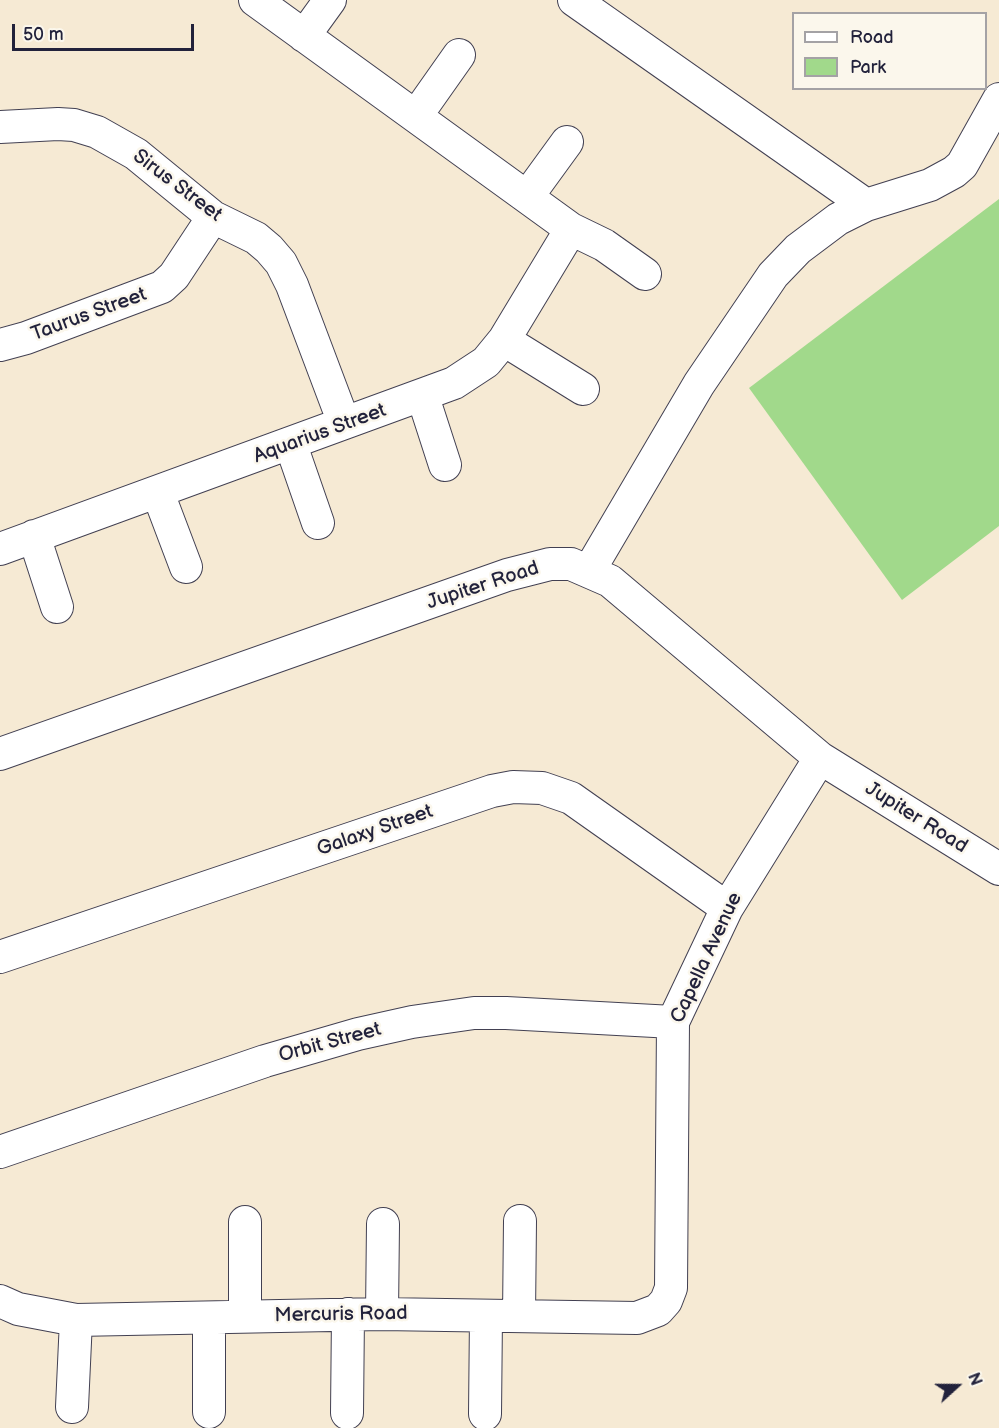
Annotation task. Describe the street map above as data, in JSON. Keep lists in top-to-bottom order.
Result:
{
  "streets": {
    "street": [
      "Sirus Street",
      "Taurus Street",
      "Aquarius Street",
      "Jupiter Road",
      "Galaxy Street",
      "Capella Avenue",
      "Orbit Street",
      "Mercuris Road"
    ]
  },
  "crossings": [
    ["Sirus Street", "Taurus Street"],
    ["Sirus Street", "Aquarius Street"],
    ["Jupiter Road", "Capella Avenue"],
    ["Galaxy Street", "Capella Avenue"],
    ["Capella Avenue", "Orbit Street"],
    ["Capella Avenue", "Mercuris Road"]
  ],
  "legend": ["Road", "Park"],
  "scale_bar": "50 m",
  "north": "right"
}
